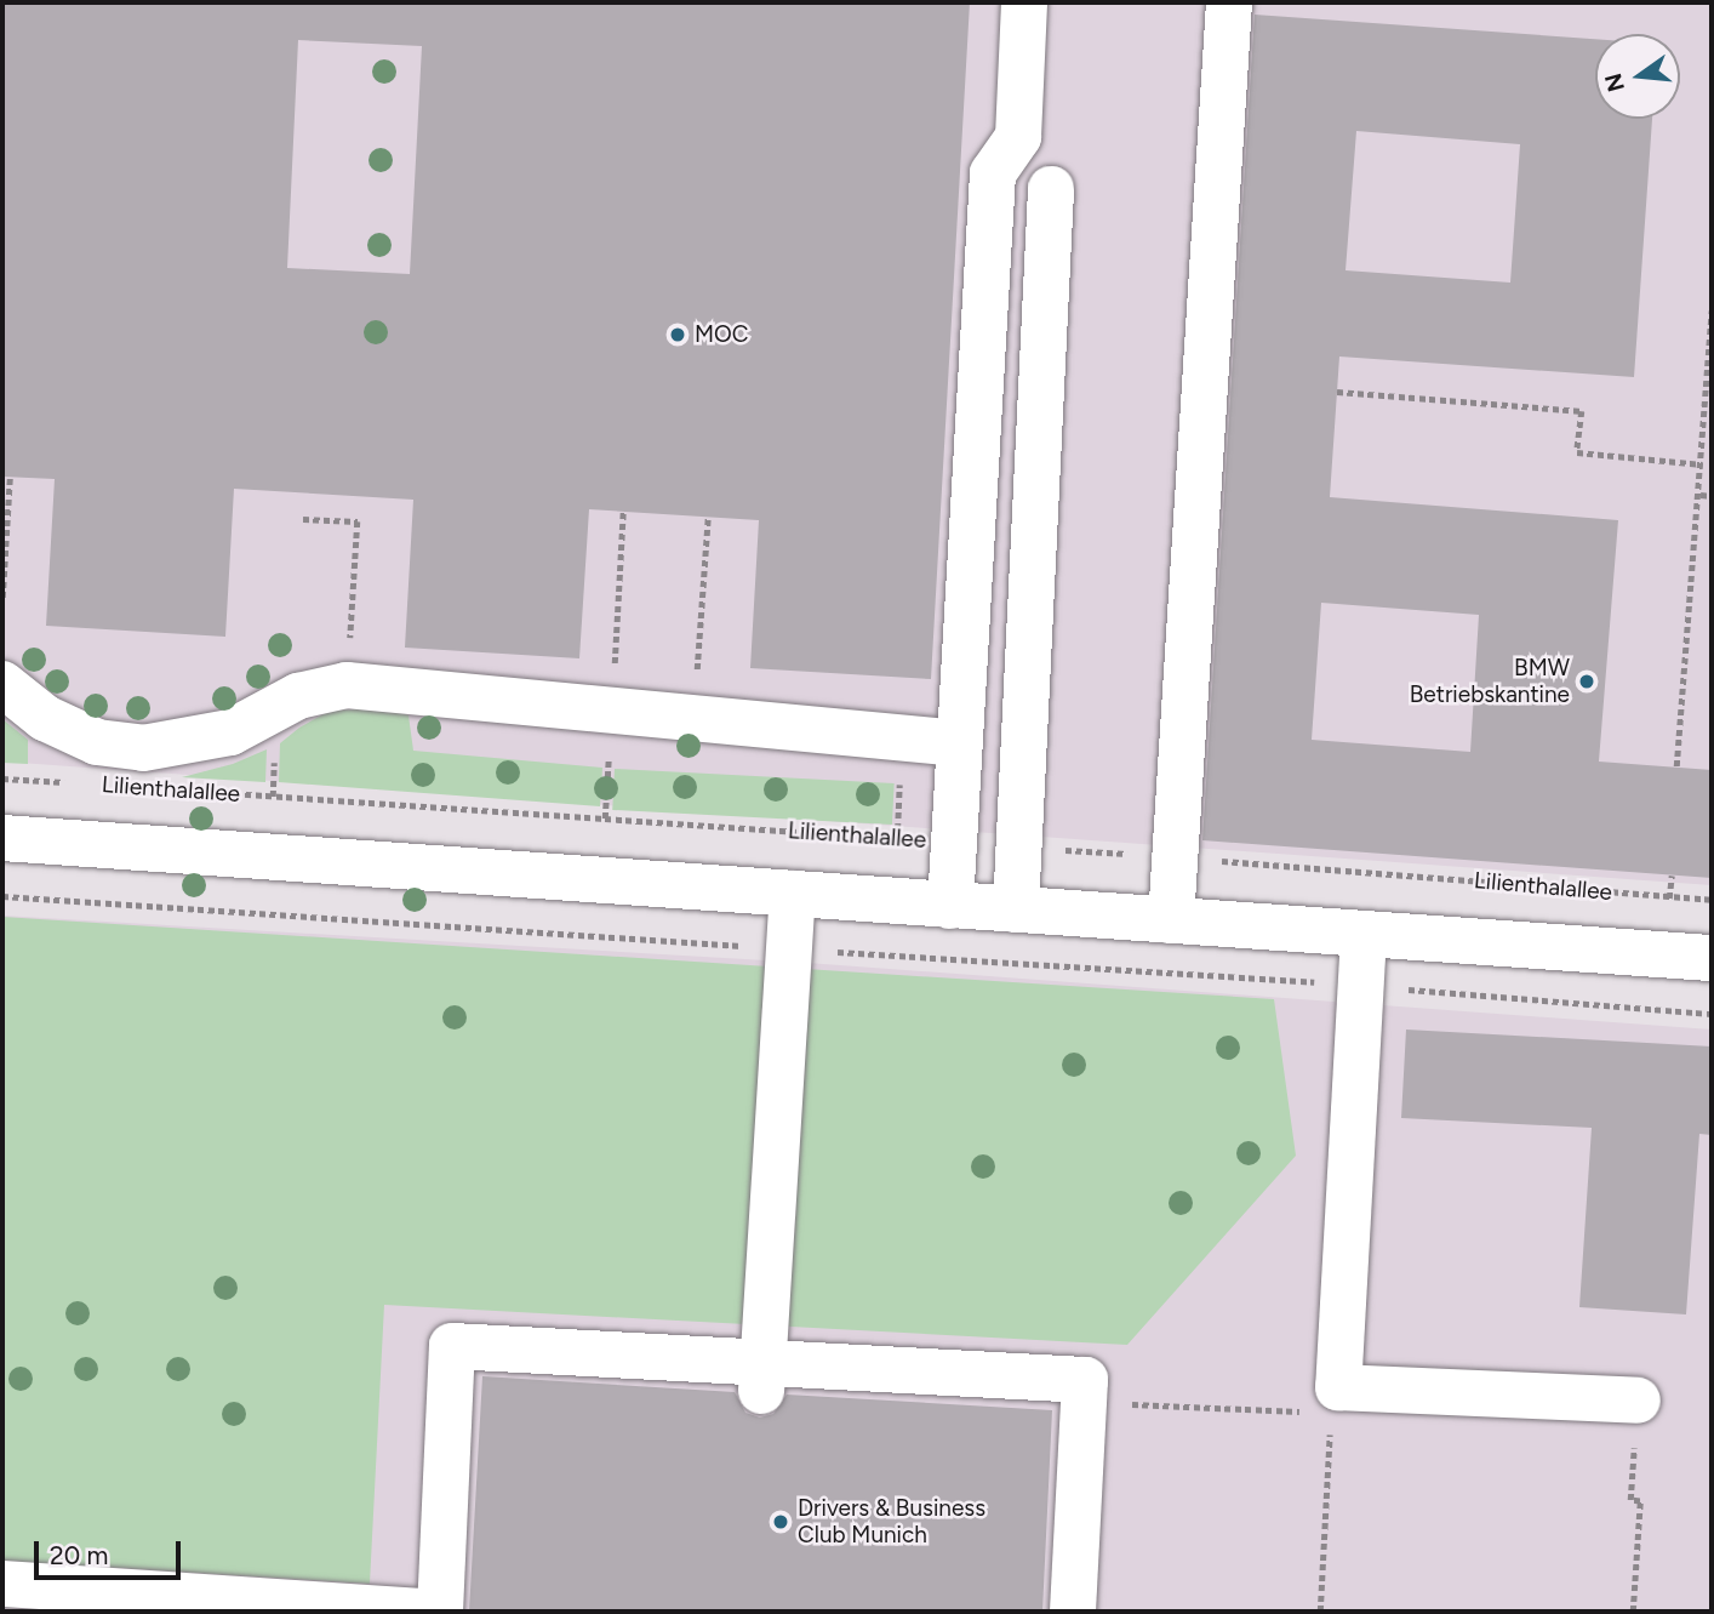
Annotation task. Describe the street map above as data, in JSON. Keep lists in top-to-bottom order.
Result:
{
  "streets": {
    "path": ["Lilienthalallee"]
  },
  "places": ["MOC", "BMW Betriebskantine", "Drivers & Business Club Munich"],
  "scale_bar": "20 m",
  "north": "left"
}
